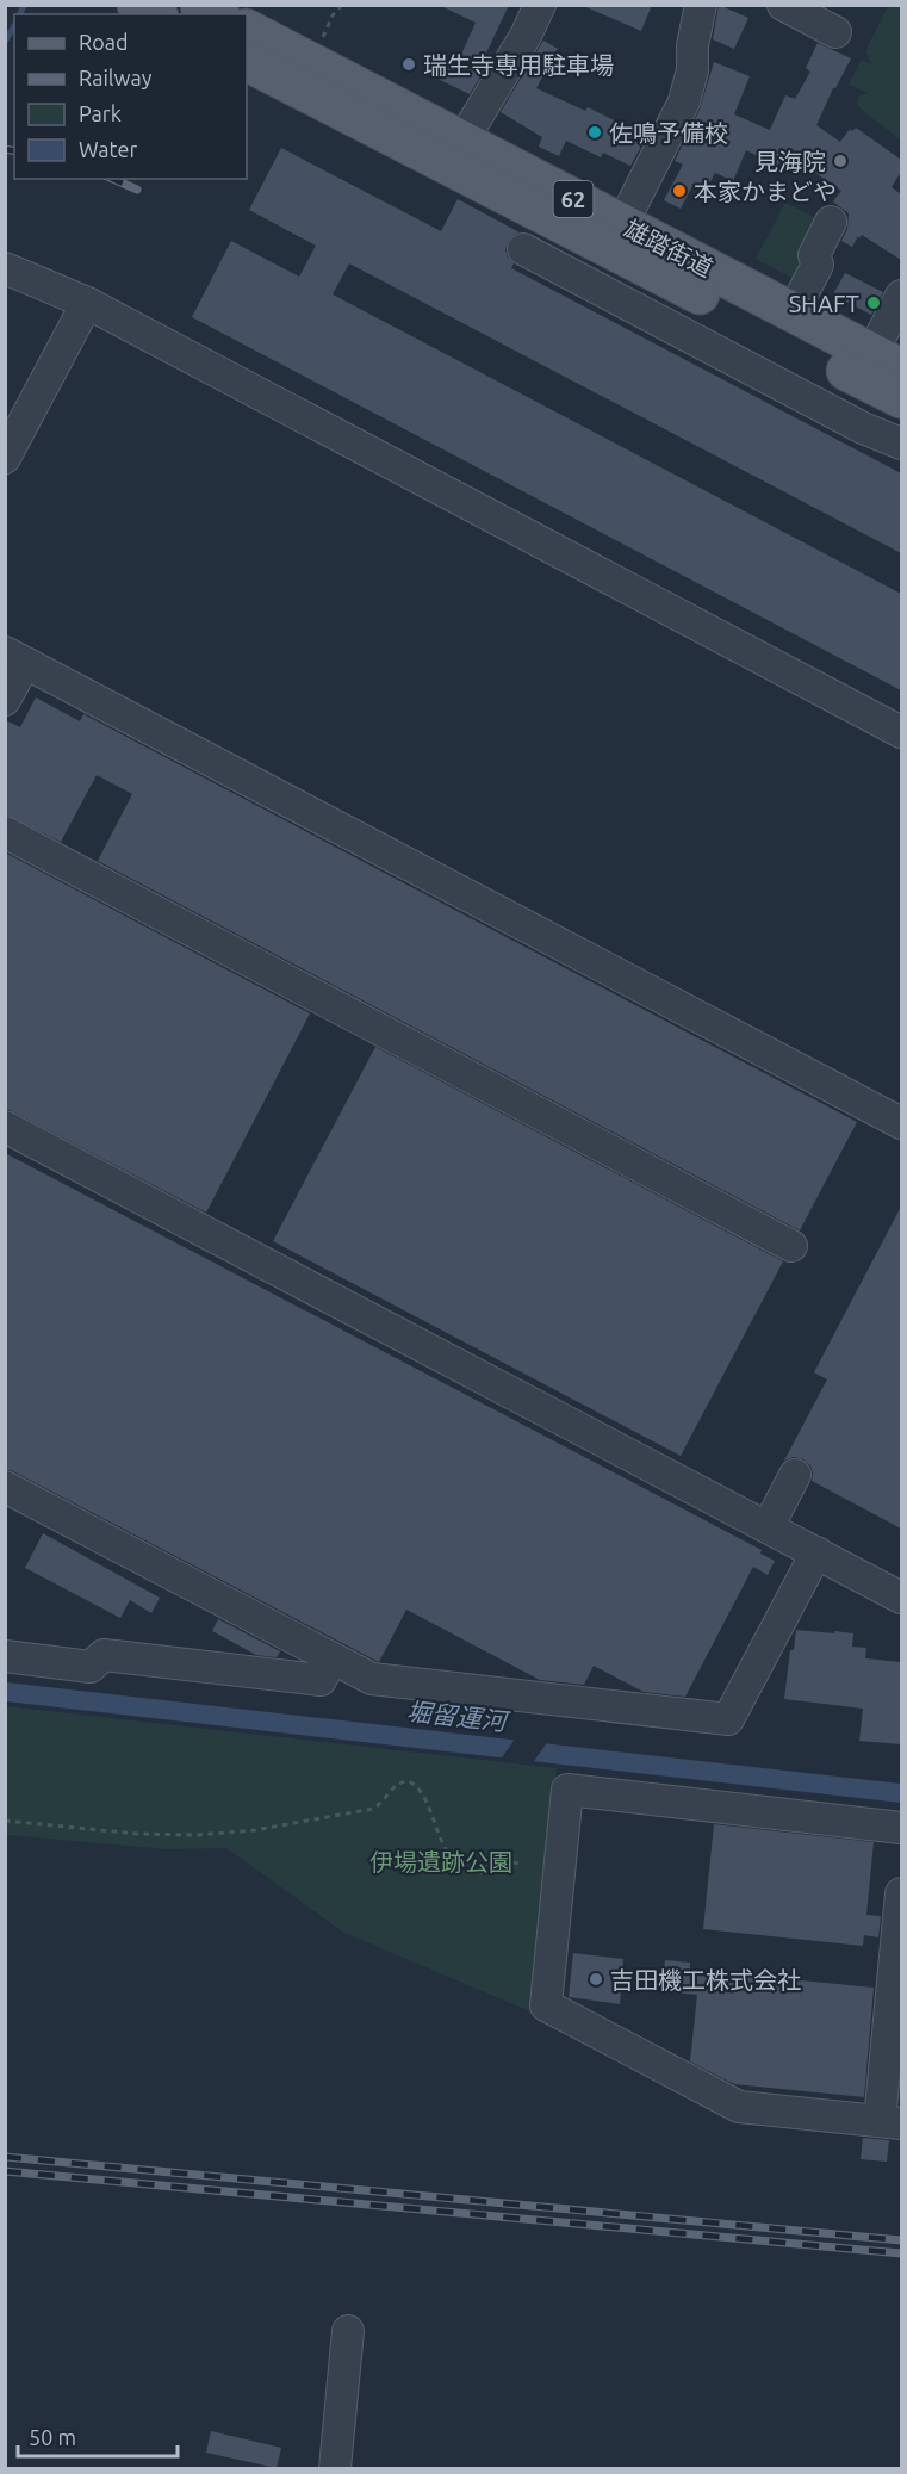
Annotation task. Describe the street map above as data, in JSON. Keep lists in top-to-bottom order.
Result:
{
  "streets": {
    "main road": ["62", "雄踏街道"]
  },
  "water": ["堀留運河"],
  "parks": ["伊場遺跡公園"],
  "places": [
    "瑞生寺専用駐車場",
    "佐鳴予備校",
    "見海院",
    "本家かまどや",
    "SHAFT",
    "吉田機工株式会社"
  ],
  "legend": [
    "Road",
    "Railway",
    "Park",
    "Water"
  ],
  "scale_bar": "50 m"
}
